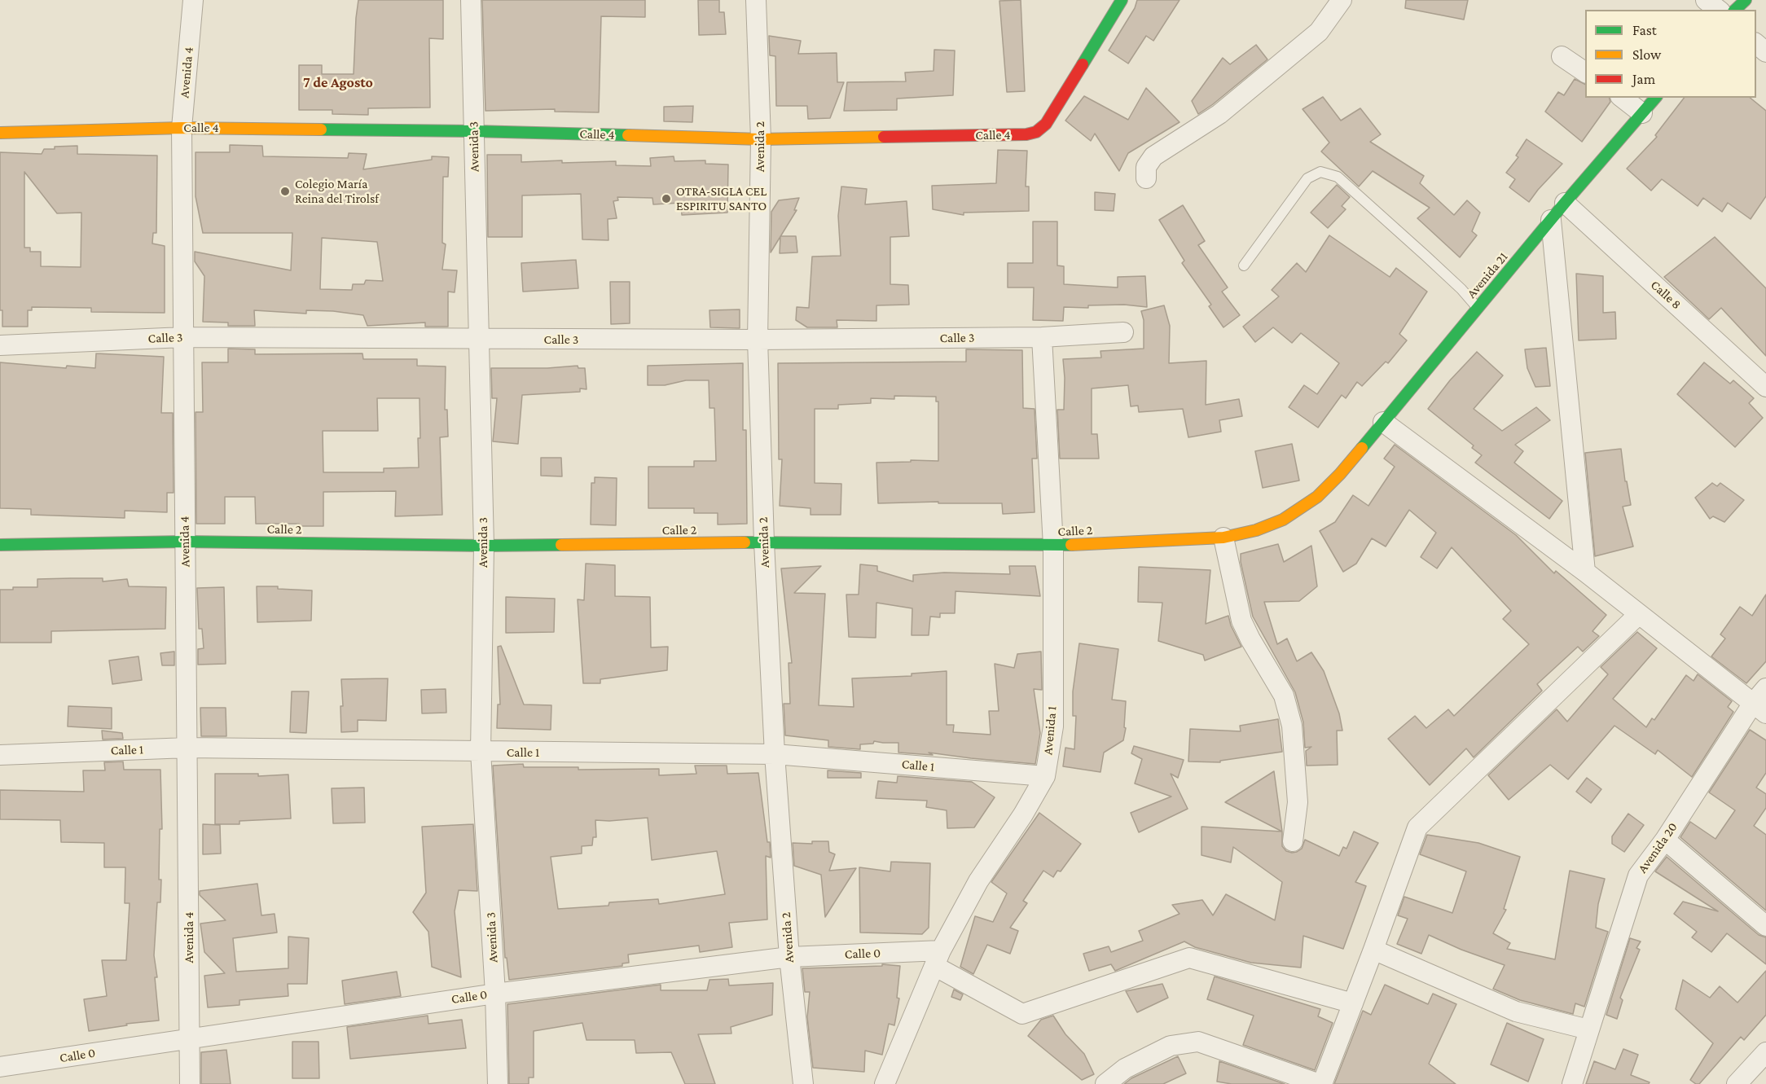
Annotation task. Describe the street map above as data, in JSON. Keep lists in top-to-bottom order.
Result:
{
  "streets": {
    "main road": ["Calle 4", "Avenida 21", "Calle 2"],
    "street": [
      "Avenida 4",
      "Avenida 3",
      "Avenida 2",
      "Calle 8",
      "Calle 3",
      "Avenida 1",
      "Calle 1",
      "Avenida 20",
      "Calle 0"
    ]
  },
  "crossings": [
    ["Avenida 4", "Calle 4"],
    ["Avenida 4", "Calle 3"],
    ["Avenida 4", "Calle 2"],
    ["Avenida 4", "Calle 1"],
    ["Avenida 4", "Calle 0"],
    ["Calle 4", "Avenida 3"],
    ["Calle 4", "Avenida 2"],
    ["Avenida 3", "Calle 3"],
    ["Avenida 3", "Calle 2"],
    ["Avenida 3", "Calle 1"],
    ["Avenida 3", "Calle 0"],
    ["Avenida 2", "Calle 3"],
    ["Avenida 2", "Calle 2"],
    ["Avenida 2", "Calle 1"],
    ["Avenida 2", "Calle 0"],
    ["Avenida 21", "Calle 8"],
    ["Avenida 21", "Calle 2"],
    ["Calle 3", "Avenida 1"],
    ["Calle 2", "Avenida 1"],
    ["Avenida 1", "Calle 1"],
    ["Avenida 1", "Calle 0"]
  ],
  "districts": ["7 de Agosto"],
  "places": ["Colegio María Reina del Tirolsf", "OTRA-SIGLA CEL ESPIRITU SANTO"],
  "legend": ["Fast", "Slow", "Jam"]
}
